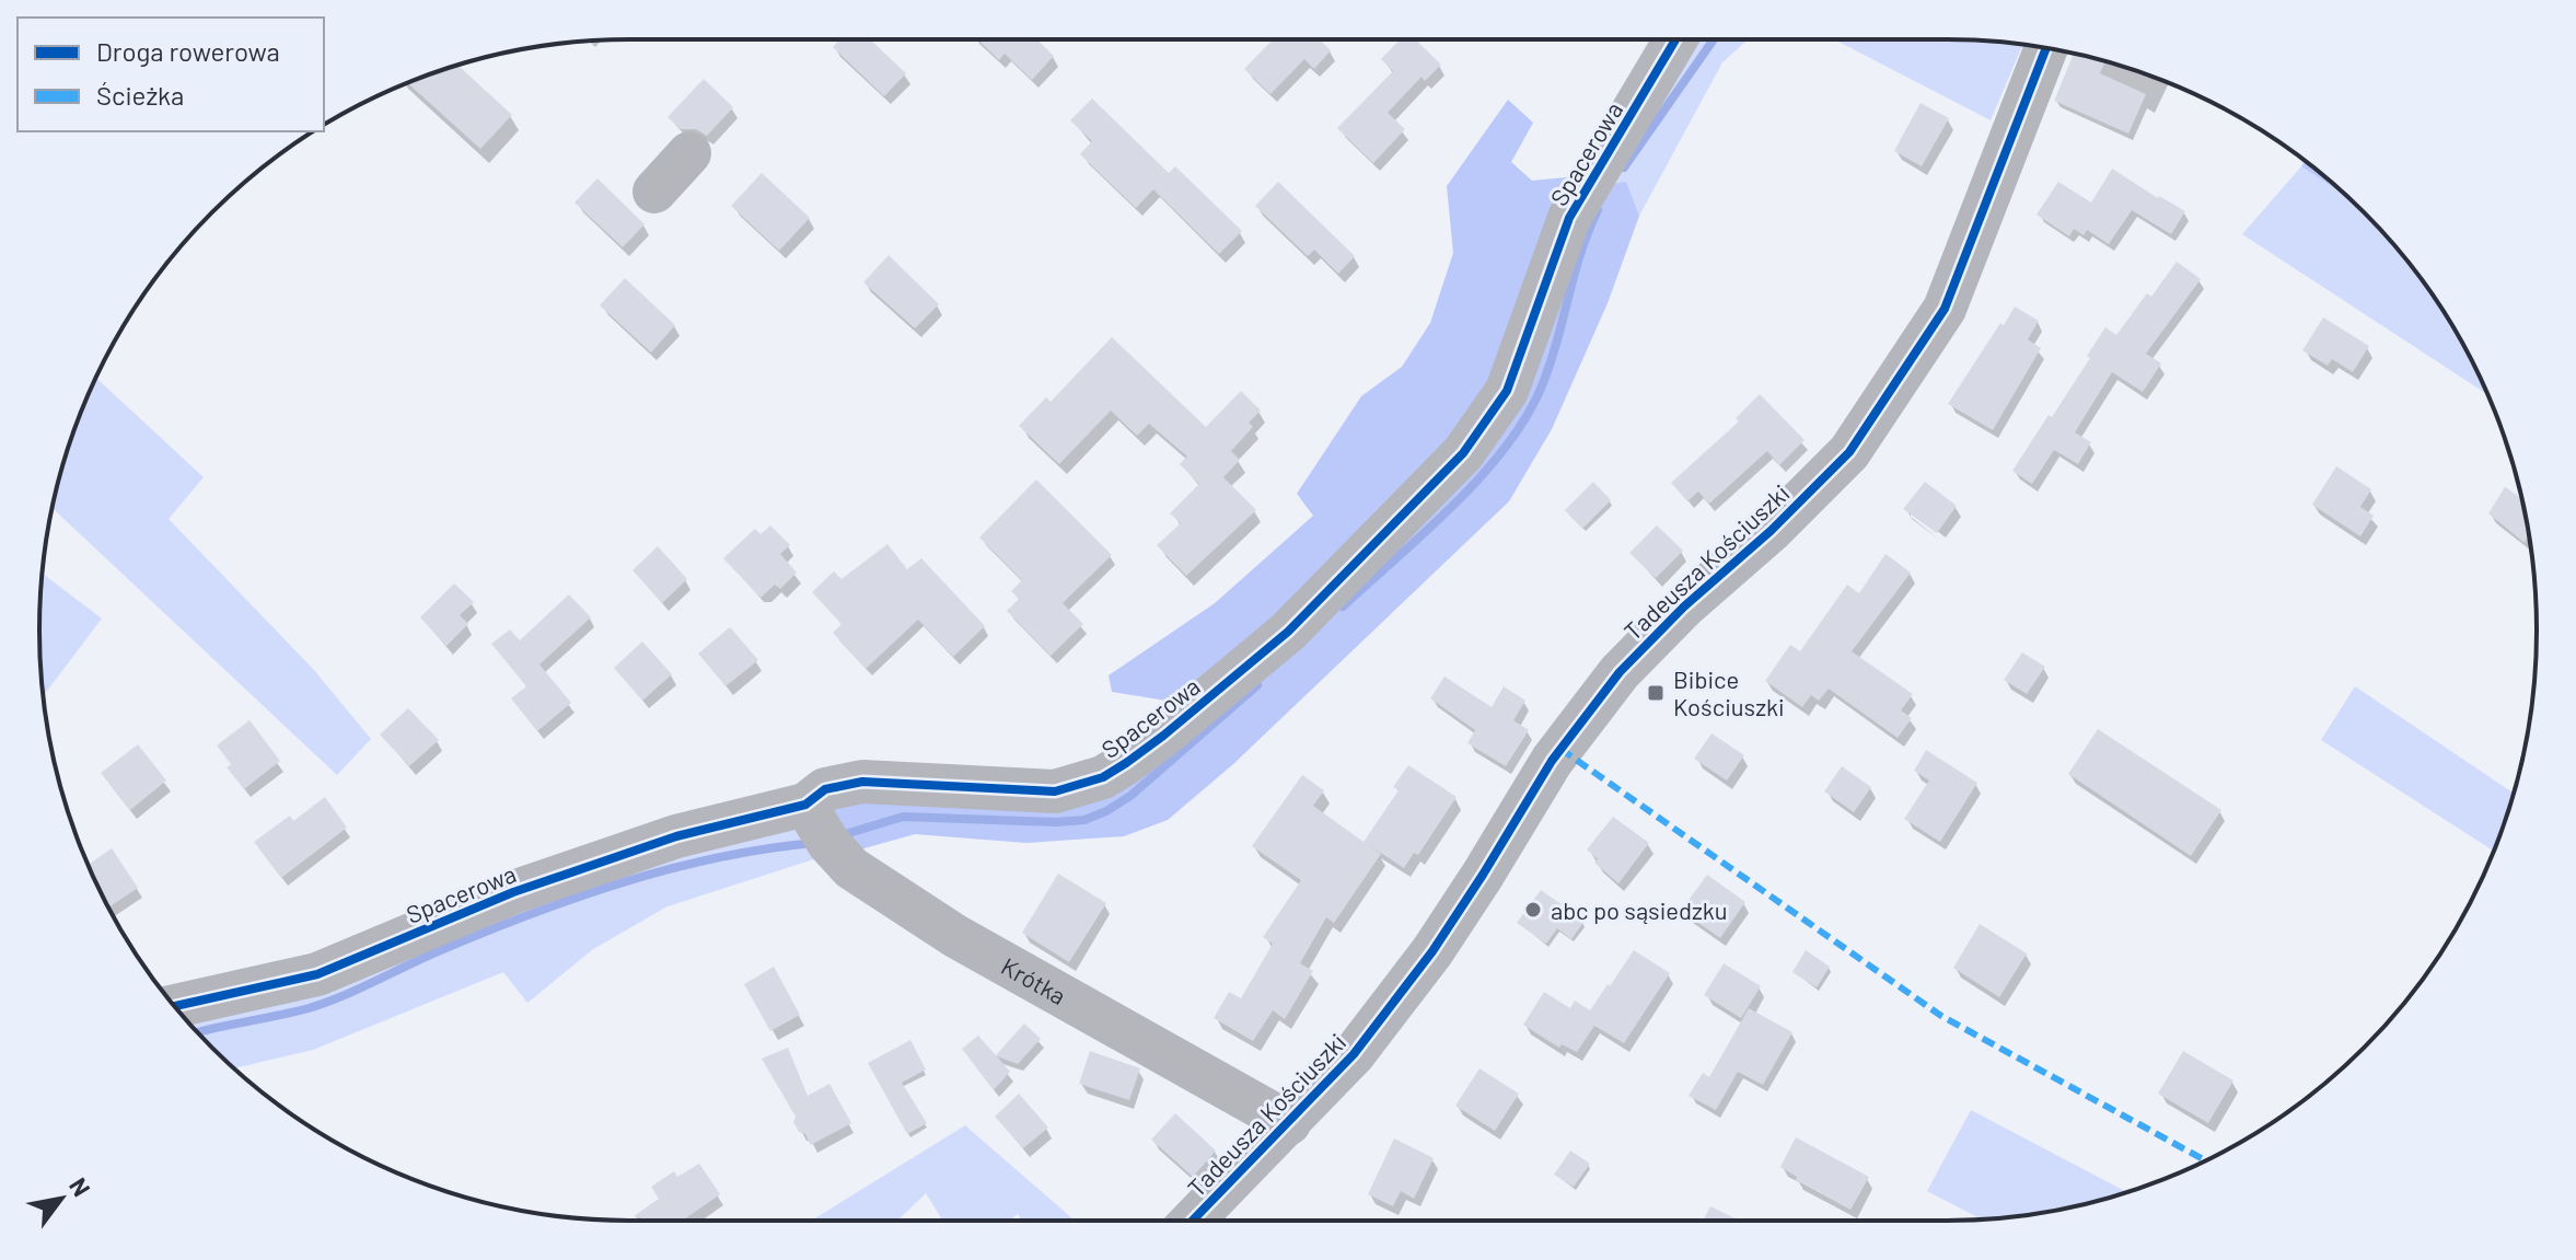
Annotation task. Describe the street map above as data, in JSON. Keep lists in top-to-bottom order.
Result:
{
  "streets": {
    "street": ["Spacerowa", "Tadeusza Kościuszki", "Krótka"]
  },
  "crossings": [
    ["Spacerowa", "Krótka"],
    ["Tadeusza Kościuszki", "Krótka"]
  ],
  "places": {
    "transit": ["Bibice Kościuszki"],
    "other": ["abc po sąsiedzku"]
  },
  "legend": ["Droga rowerowa", "Ścieżka"],
  "north": "top right"
}
